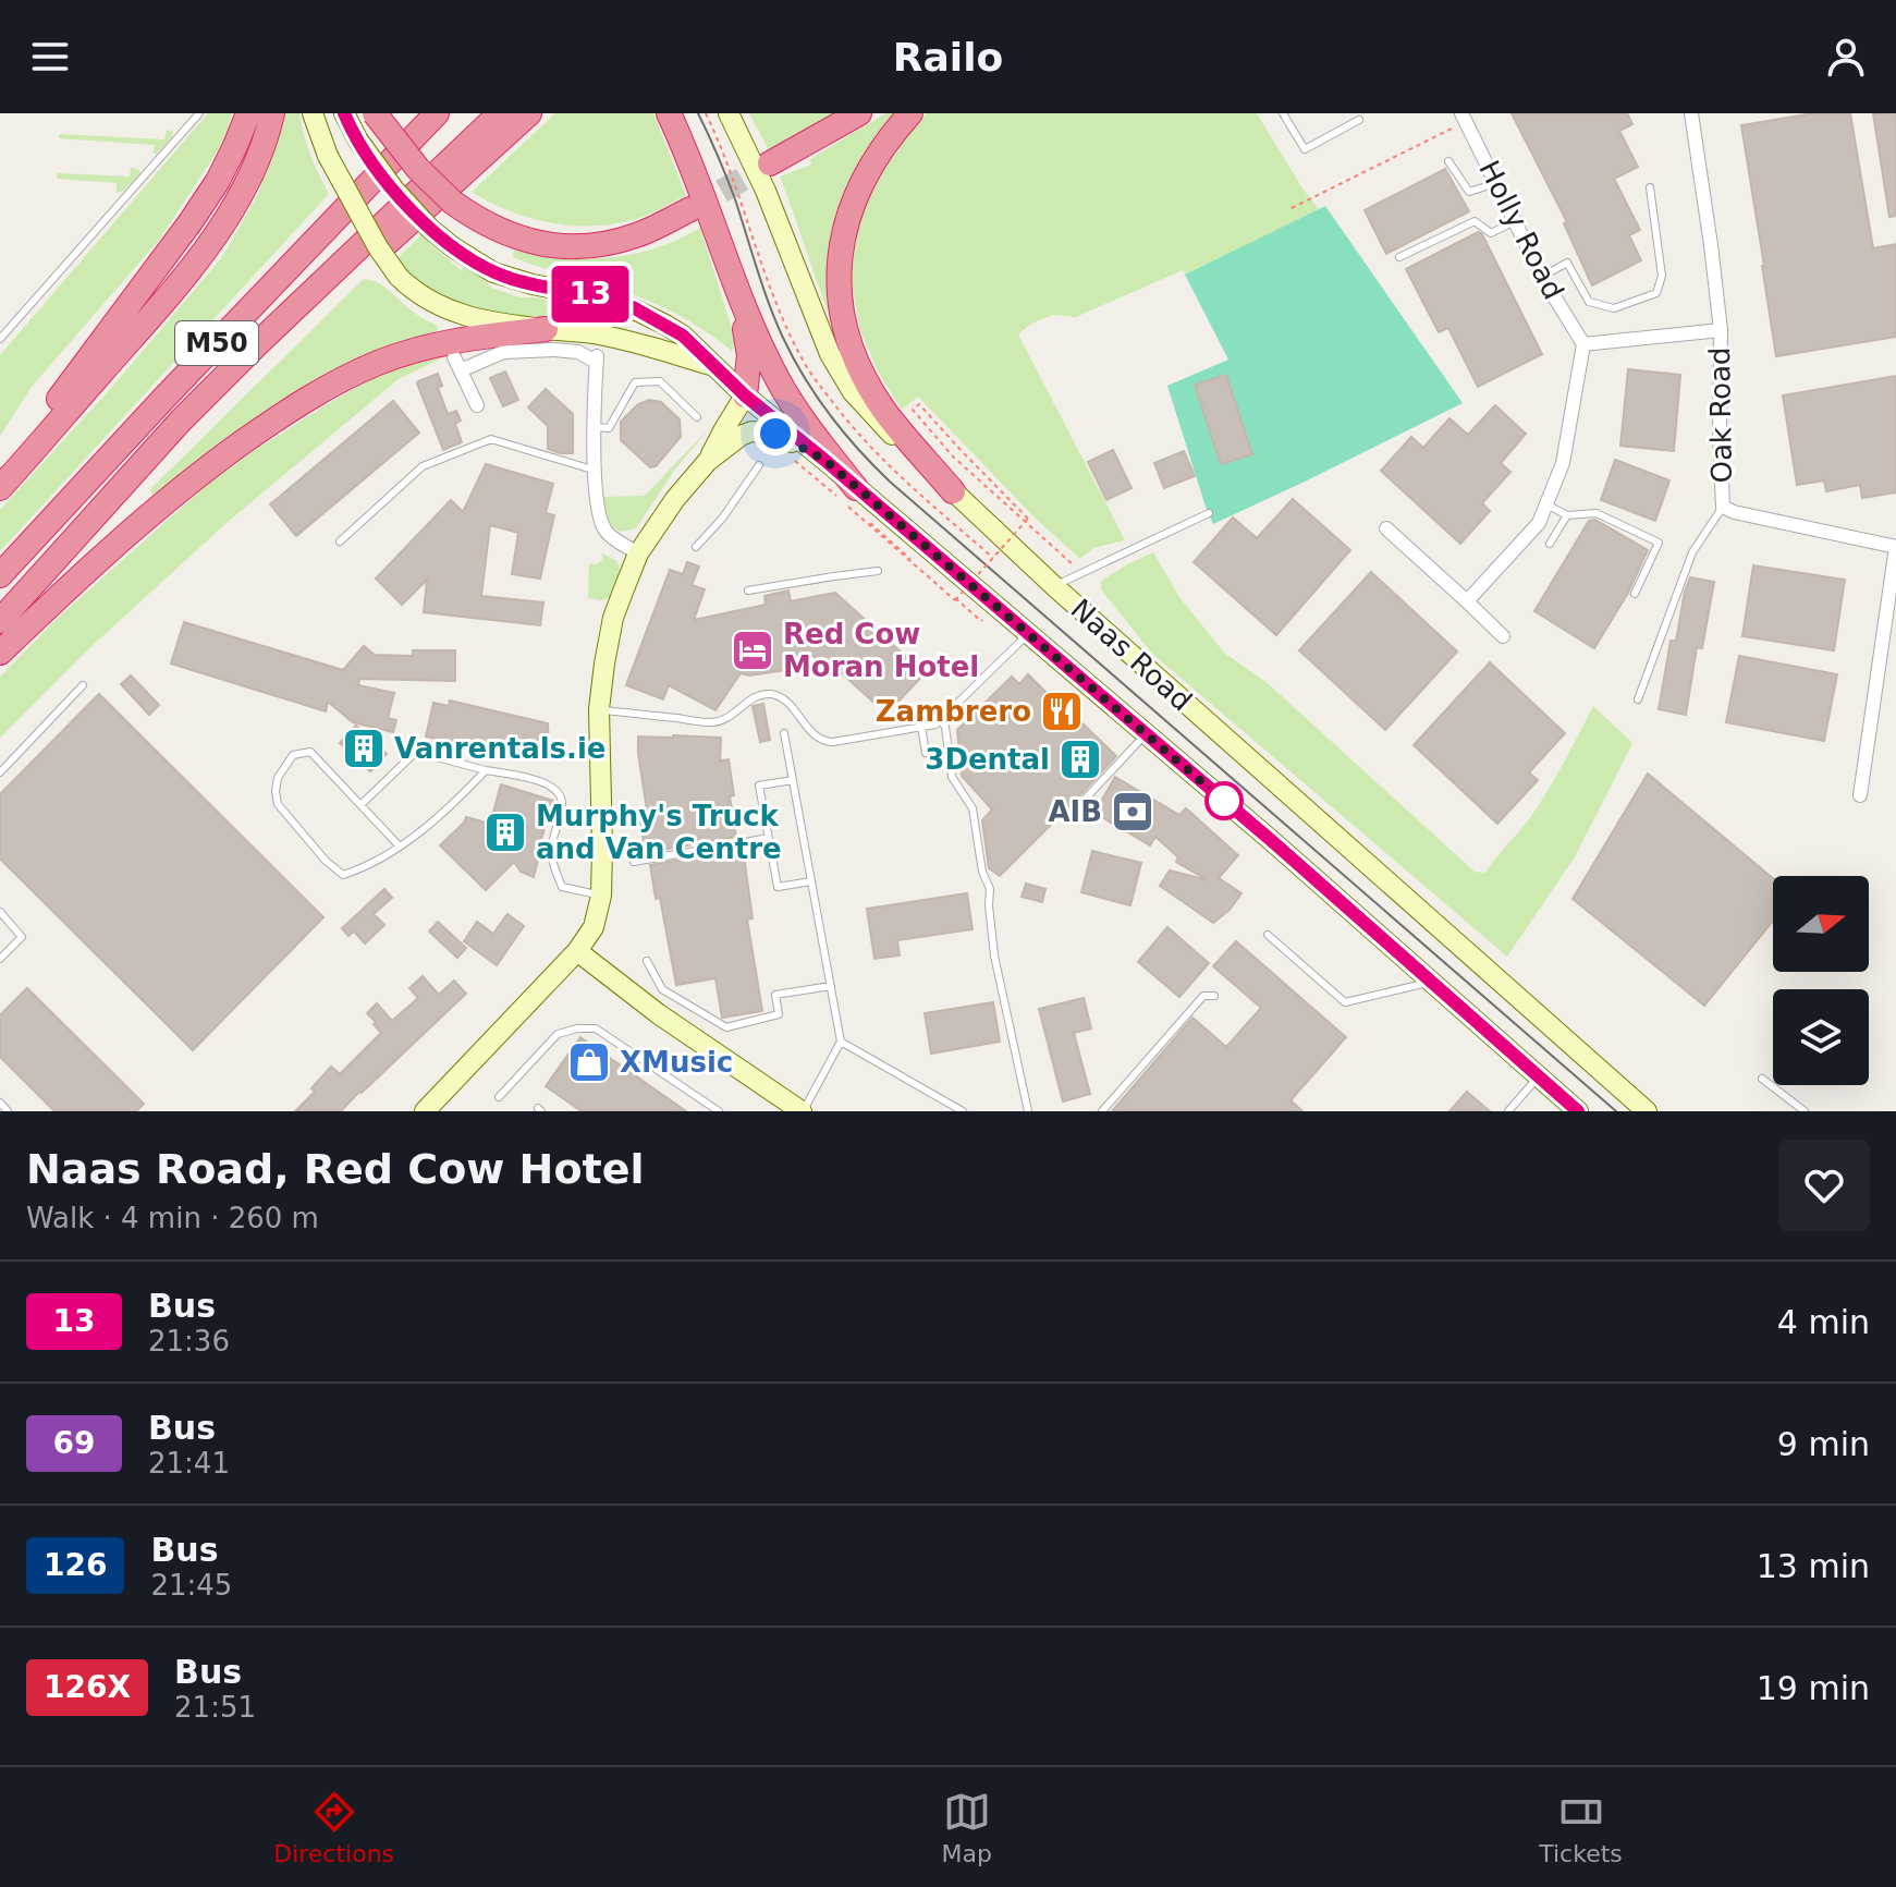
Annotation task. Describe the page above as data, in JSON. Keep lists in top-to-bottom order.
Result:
{
  "streets": {
    "highway": ["M50"],
    "main road": ["Naas Road"],
    "street": ["Holly Road", "Oak Road"]
  },
  "places": {
    "hotel": ["Red Cow Moran Hotel"],
    "restaurant": ["Zambrero"],
    "building": ["Vanrentals.ie", "3Dental", "Murphy's Truck and Van Centre"],
    "bank": ["AIB"],
    "shop": ["XMusic"]
  },
  "lines": ["bus line 13"],
  "north": "right",
  "page": {
    "header": "Railo",
    "on_map": "13",
    "heading": ["Naas Road, Red Cow Hotel", "Walk · 4 min · 260 m"],
    "list": [
      {
        "mark": "13",
        "name": "Bus",
        "note": "21:36",
        "value": "4 min"
      },
      {
        "mark": "69",
        "name": "Bus",
        "note": "21:41",
        "value": "9 min"
      },
      {
        "mark": "126",
        "name": "Bus",
        "note": "21:45",
        "value": "13 min"
      },
      {
        "mark": "126X",
        "name": "Bus",
        "note": "21:51",
        "value": "19 min"
      }
    ],
    "tabs": ["Directions", "Map", "Tickets"]
  }
}
